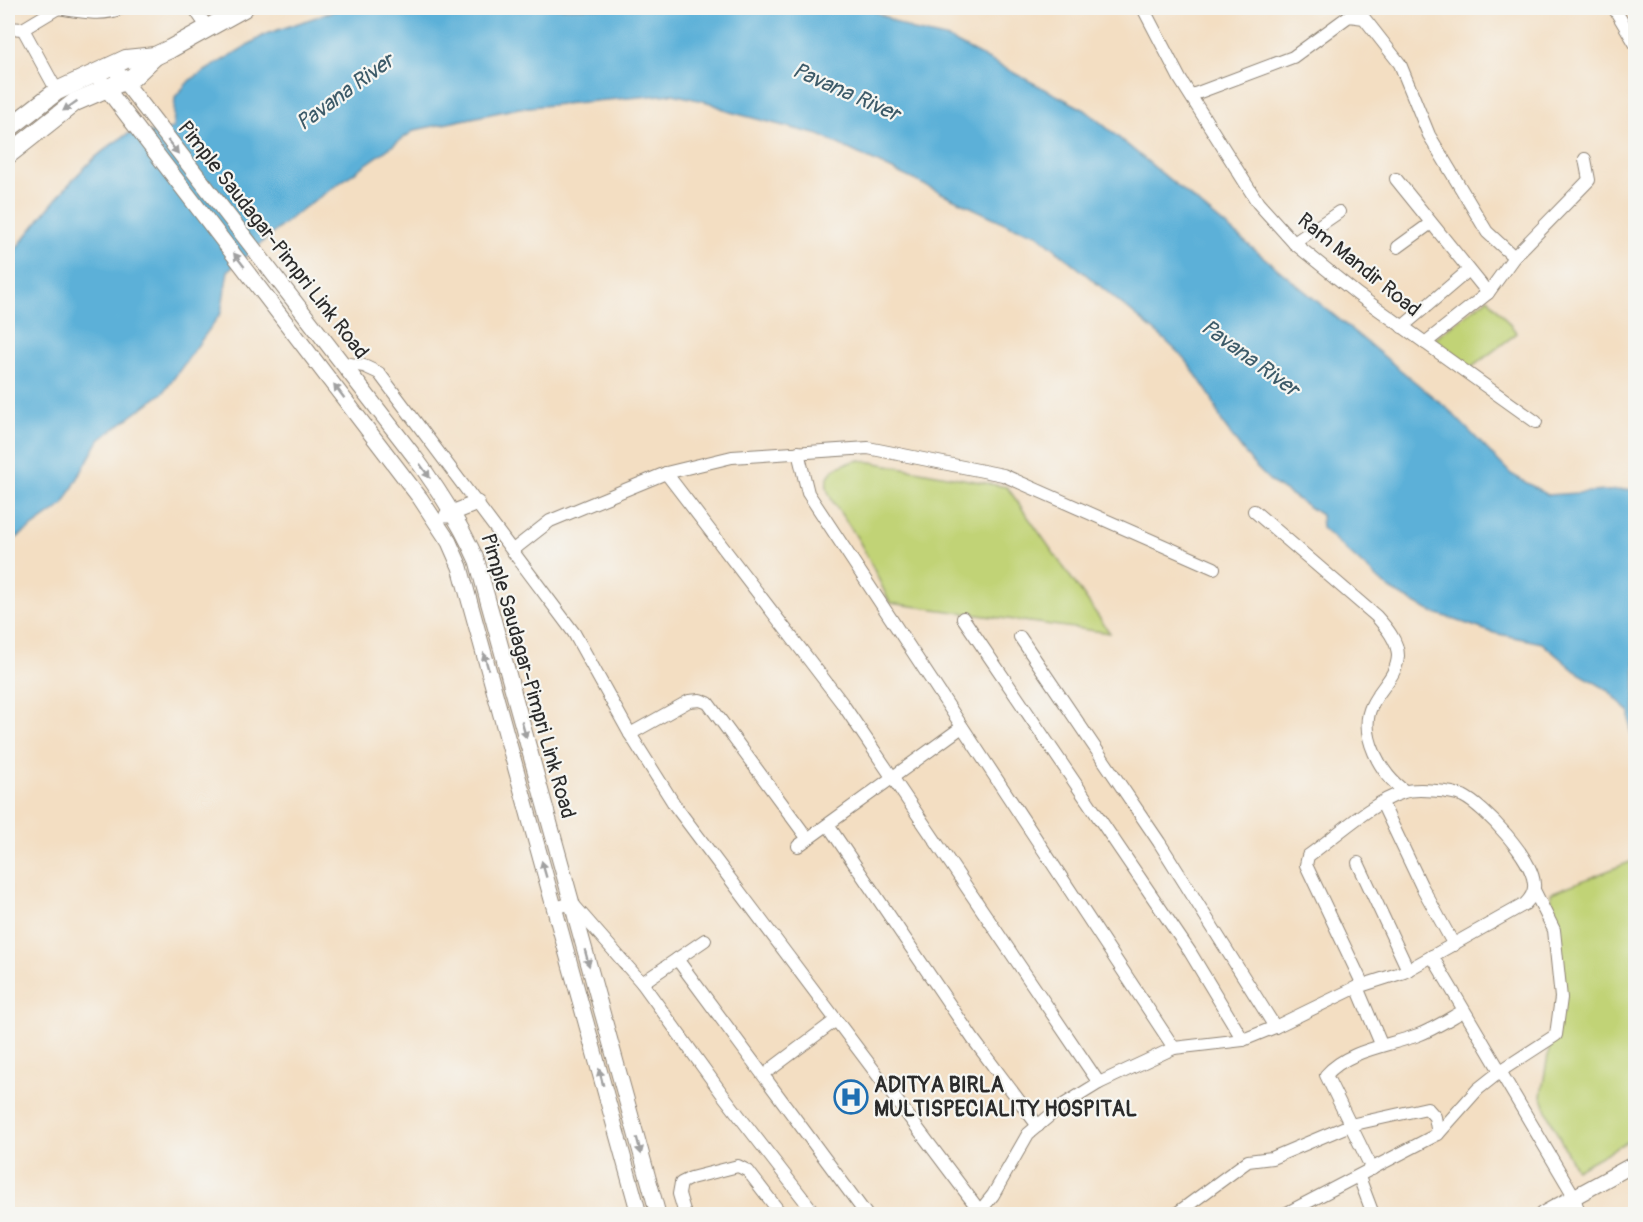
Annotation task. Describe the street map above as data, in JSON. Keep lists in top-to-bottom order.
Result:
{
  "streets": {
    "street": ["Pimple Saudagar-Pimpri Link Road", "Ram Mandir Road"]
  },
  "water": ["Pavana River"],
  "places": {
    "hospital": ["ADITYA BIRLA MULTISPECIALITY HOSPITAL"]
  }
}
